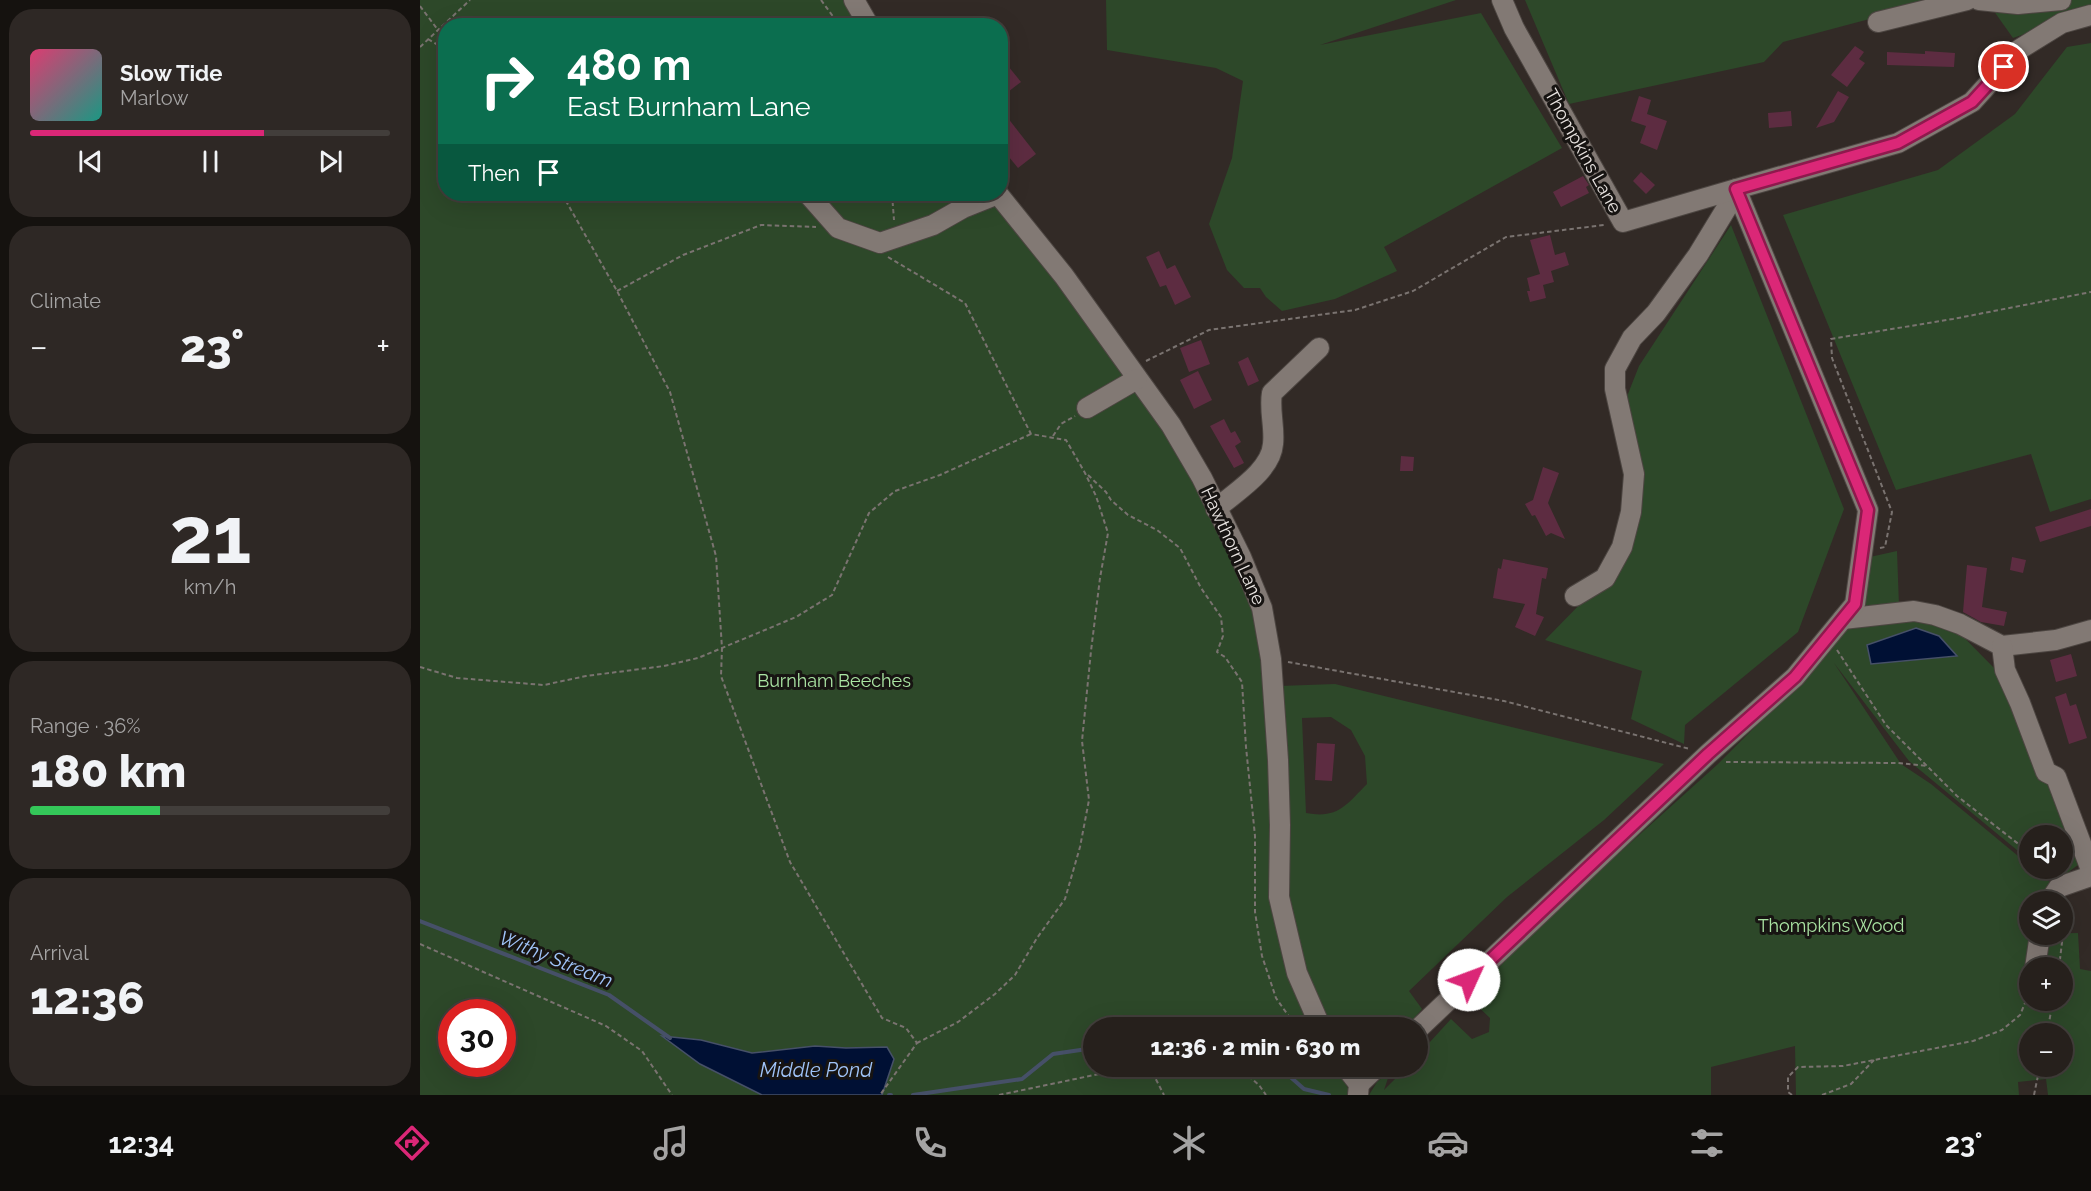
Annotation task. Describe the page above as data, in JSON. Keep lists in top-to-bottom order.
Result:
{
  "streets": {
    "street": ["Thompkins Lane", "Hawthorn Lane"]
  },
  "water": ["Withy Stream", "Middle Pond"],
  "parks": ["Burnham Beeches", "Thompkins Wood"],
  "page": {
    "turn": ["480 m", "East Burnham Lane"],
    "song": ["Slow Tide", "Marlow"],
    "then": "Then",
    "tile": [
      "Climate",
      ["21", "km/h"],
      ["Range · 36%", "180 km"],
      ["Arrival", "12:36"]
    ],
    "heat": ["−", "23°", "+"],
    "map_buttons": ["+", "−"],
    "limit": "30",
    "trip": "12:36 · 2 min · 630 m",
    "tabs": ["12:34", "23°"]
  }
}
